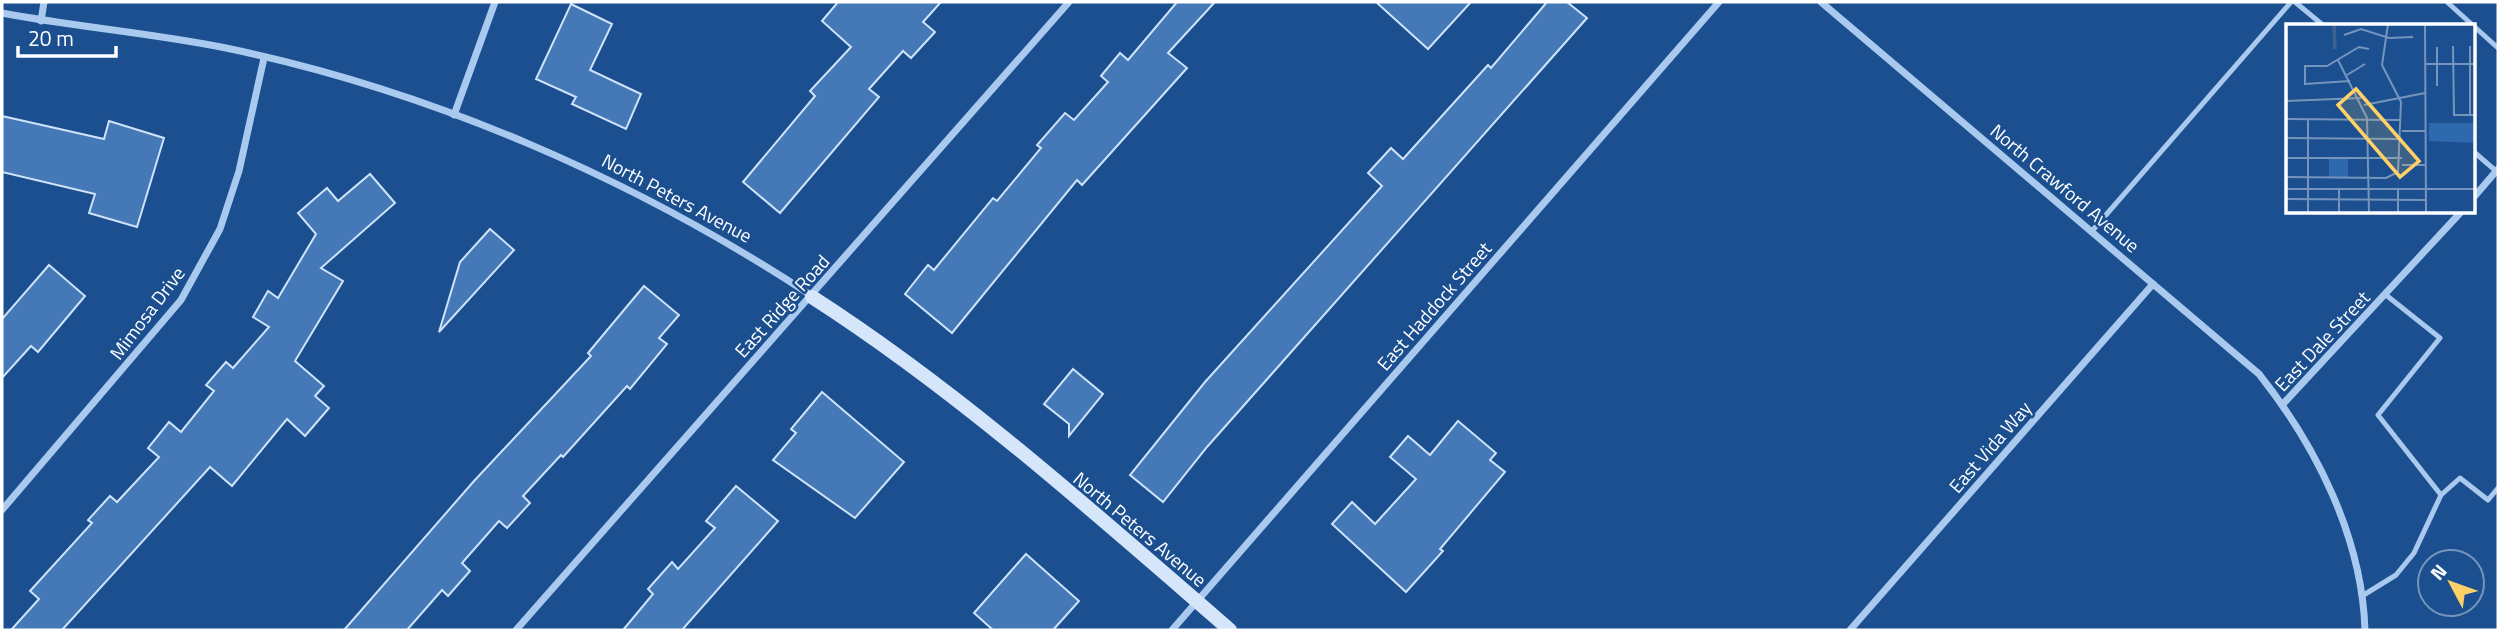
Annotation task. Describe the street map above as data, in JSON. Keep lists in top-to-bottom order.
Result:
{
  "streets": {
    "street": [
      "North Crawford Avenue",
      "North Peters Avenue",
      "East Ridge Road",
      "East Haddock Street",
      "Mimosa Drive",
      "East Dale Street",
      "East Vida Way"
    ]
  },
  "crossings": [
    ["North Crawford Avenue", "East Dale Street"],
    ["North Crawford Avenue", "East Vida Way"],
    ["North Peters Avenue", "East Ridge Road"],
    ["North Peters Avenue", "East Haddock Street"],
    ["North Peters Avenue", "Mimosa Drive"]
  ],
  "scale_bar": "20 m",
  "north": "top left"
}
